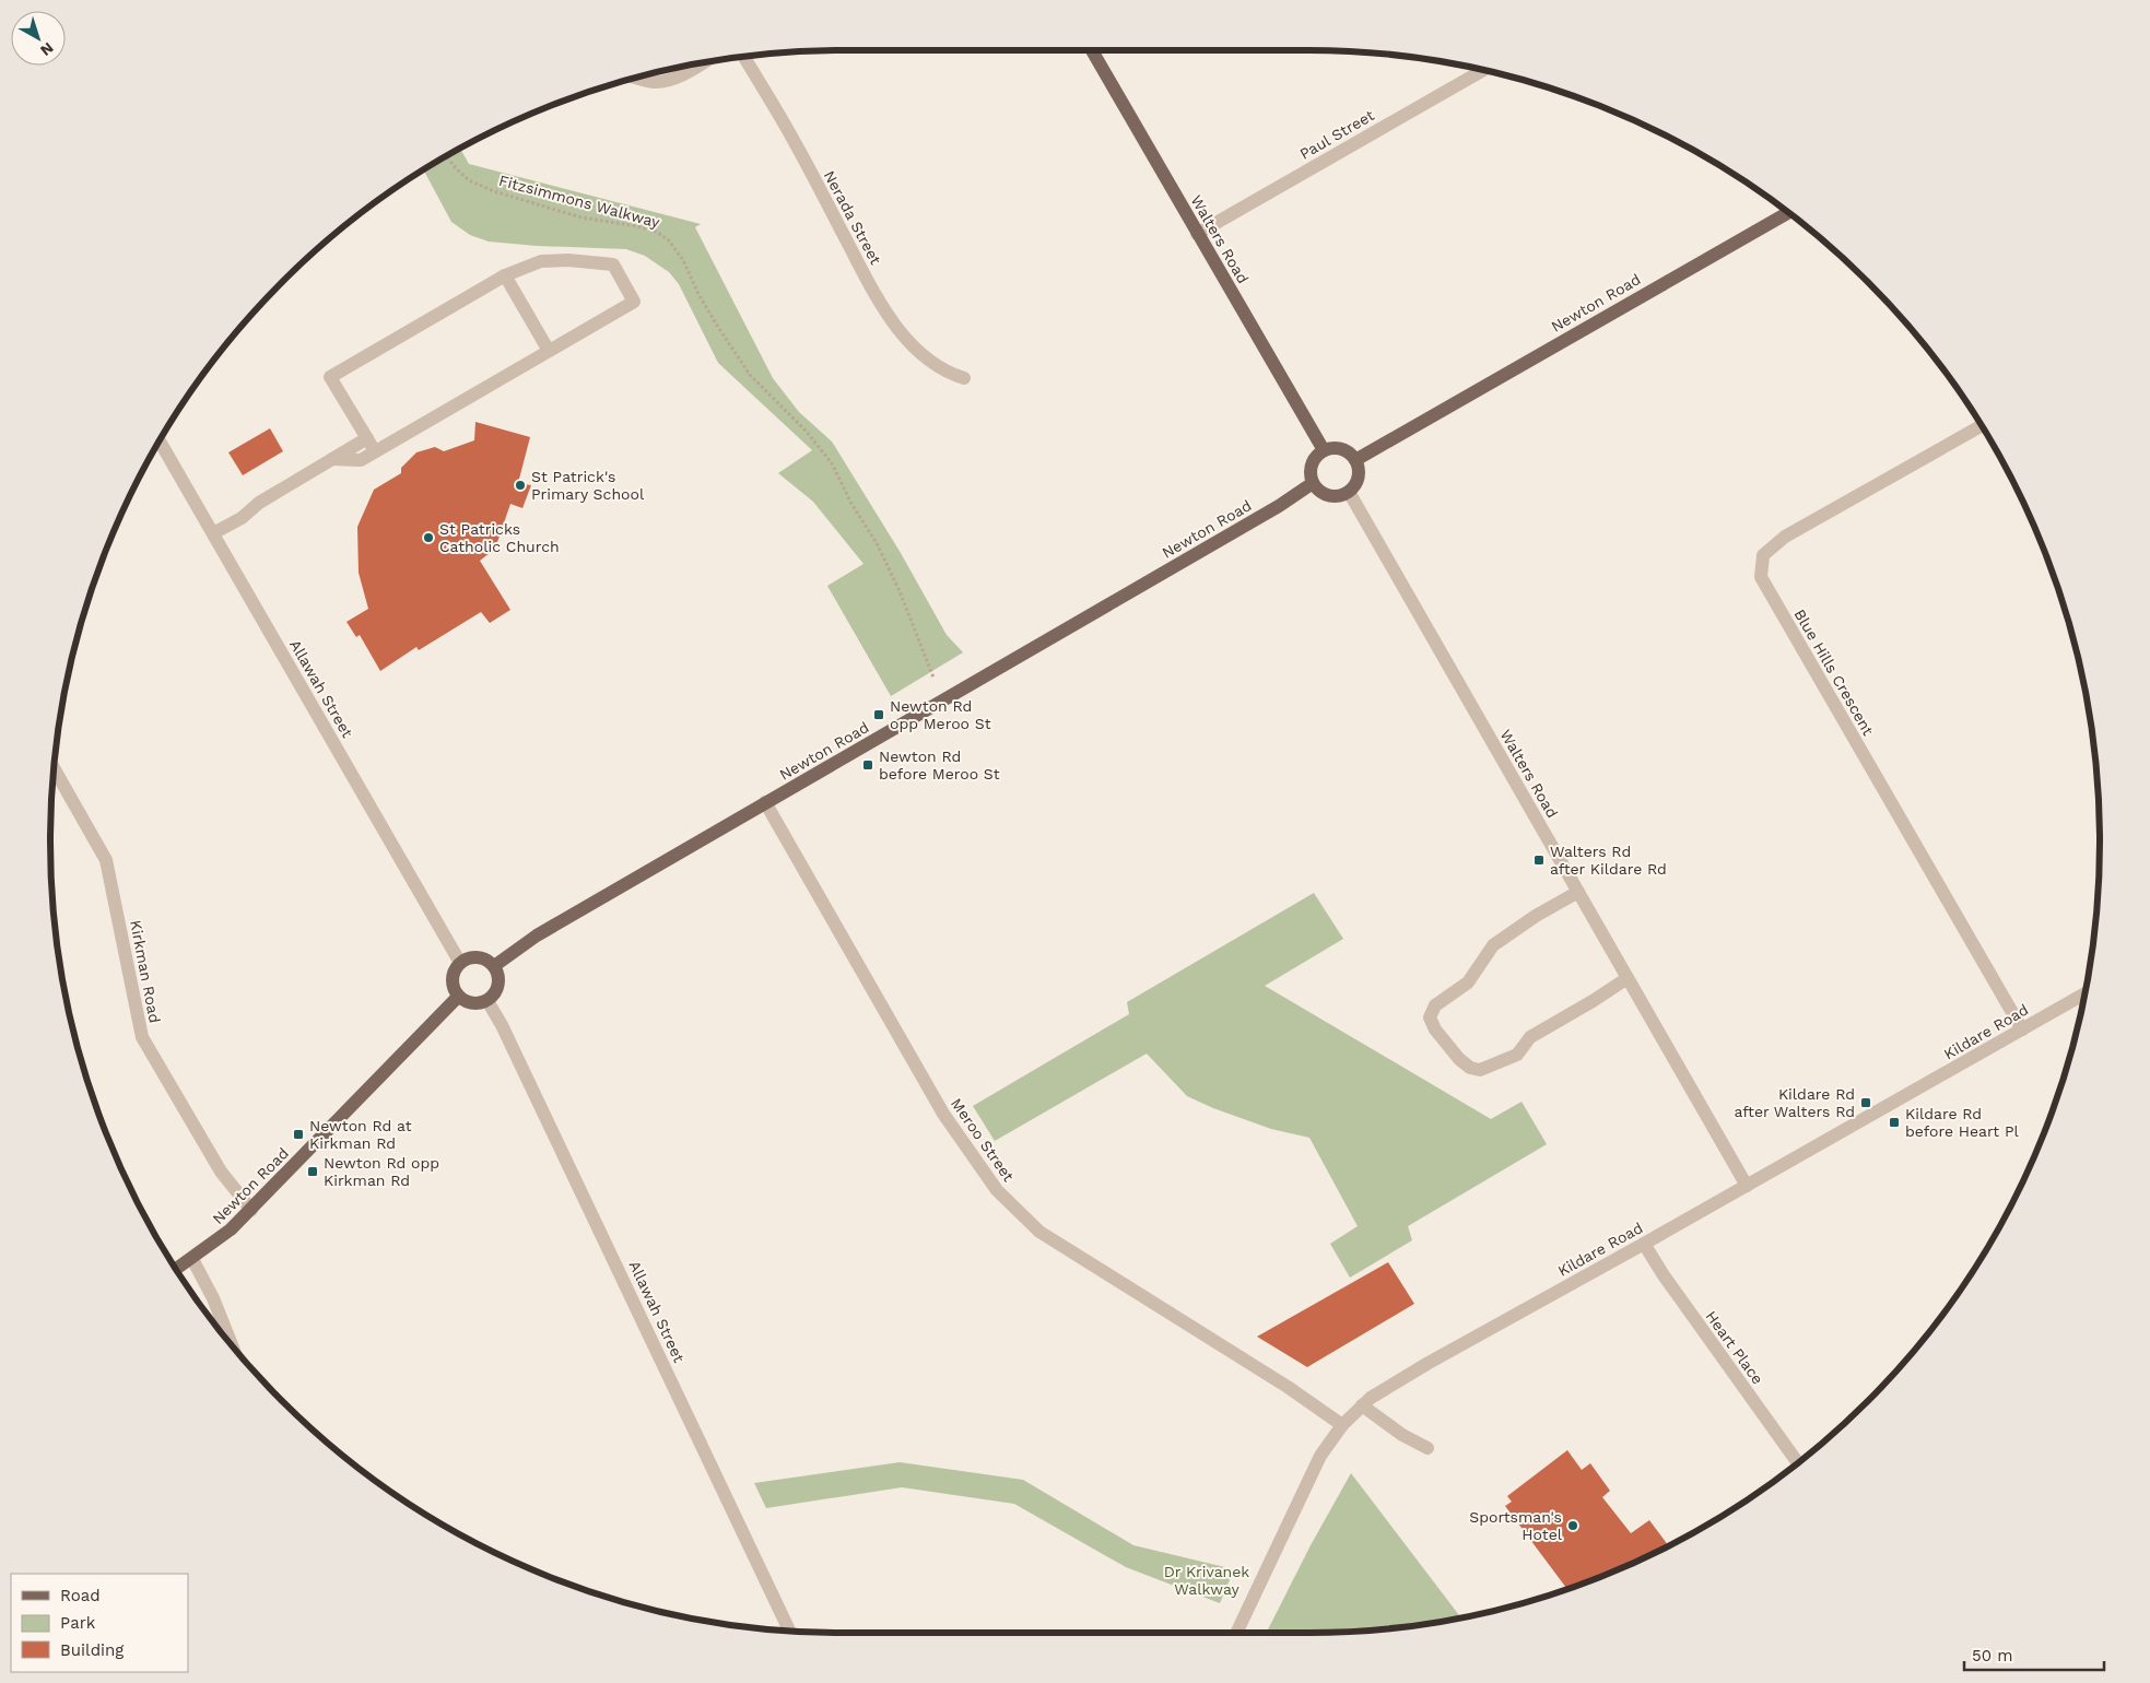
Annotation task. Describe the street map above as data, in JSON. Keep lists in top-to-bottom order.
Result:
{
  "streets": {
    "main road": ["Walters Road", "Newton Road"],
    "street": [
      "Paul Street",
      "Nerada Street",
      "Blue Hills Crescent",
      "Allawah Street",
      "Kirkman Road",
      "Kildare Road",
      "Meroo Street",
      "Heart Place"
    ],
    "path": ["Fitzsimmons Walkway"]
  },
  "crossings": [
    ["Paul Street", "Walters Road"],
    ["Walters Road", "Newton Road"],
    ["Walters Road", "Kildare Road"],
    ["Newton Road", "Allawah Street"],
    ["Newton Road", "Kirkman Road"],
    ["Newton Road", "Meroo Street"],
    ["Blue Hills Crescent", "Kildare Road"],
    ["Kildare Road", "Meroo Street"],
    ["Kildare Road", "Heart Place"]
  ],
  "parks": ["Dr Krivanek Walkway"],
  "places": {
    "other": ["St Patrick's Primary School", "St Patricks Catholic Church", "Sportsman's Hotel"],
    "transit": [
      "Newton Rd opp Meroo St",
      "Newton Rd before Meroo St",
      "Walters Rd after Kildare Rd",
      "Kildare Rd after Walters Rd",
      "Kildare Rd before Heart Pl",
      "Newton Rd at Kirkman Rd",
      "Newton Rd opp Kirkman Rd"
    ]
  },
  "legend": ["Road", "Park", "Building"],
  "scale_bar": "50 m",
  "north": "bottom right"
}
